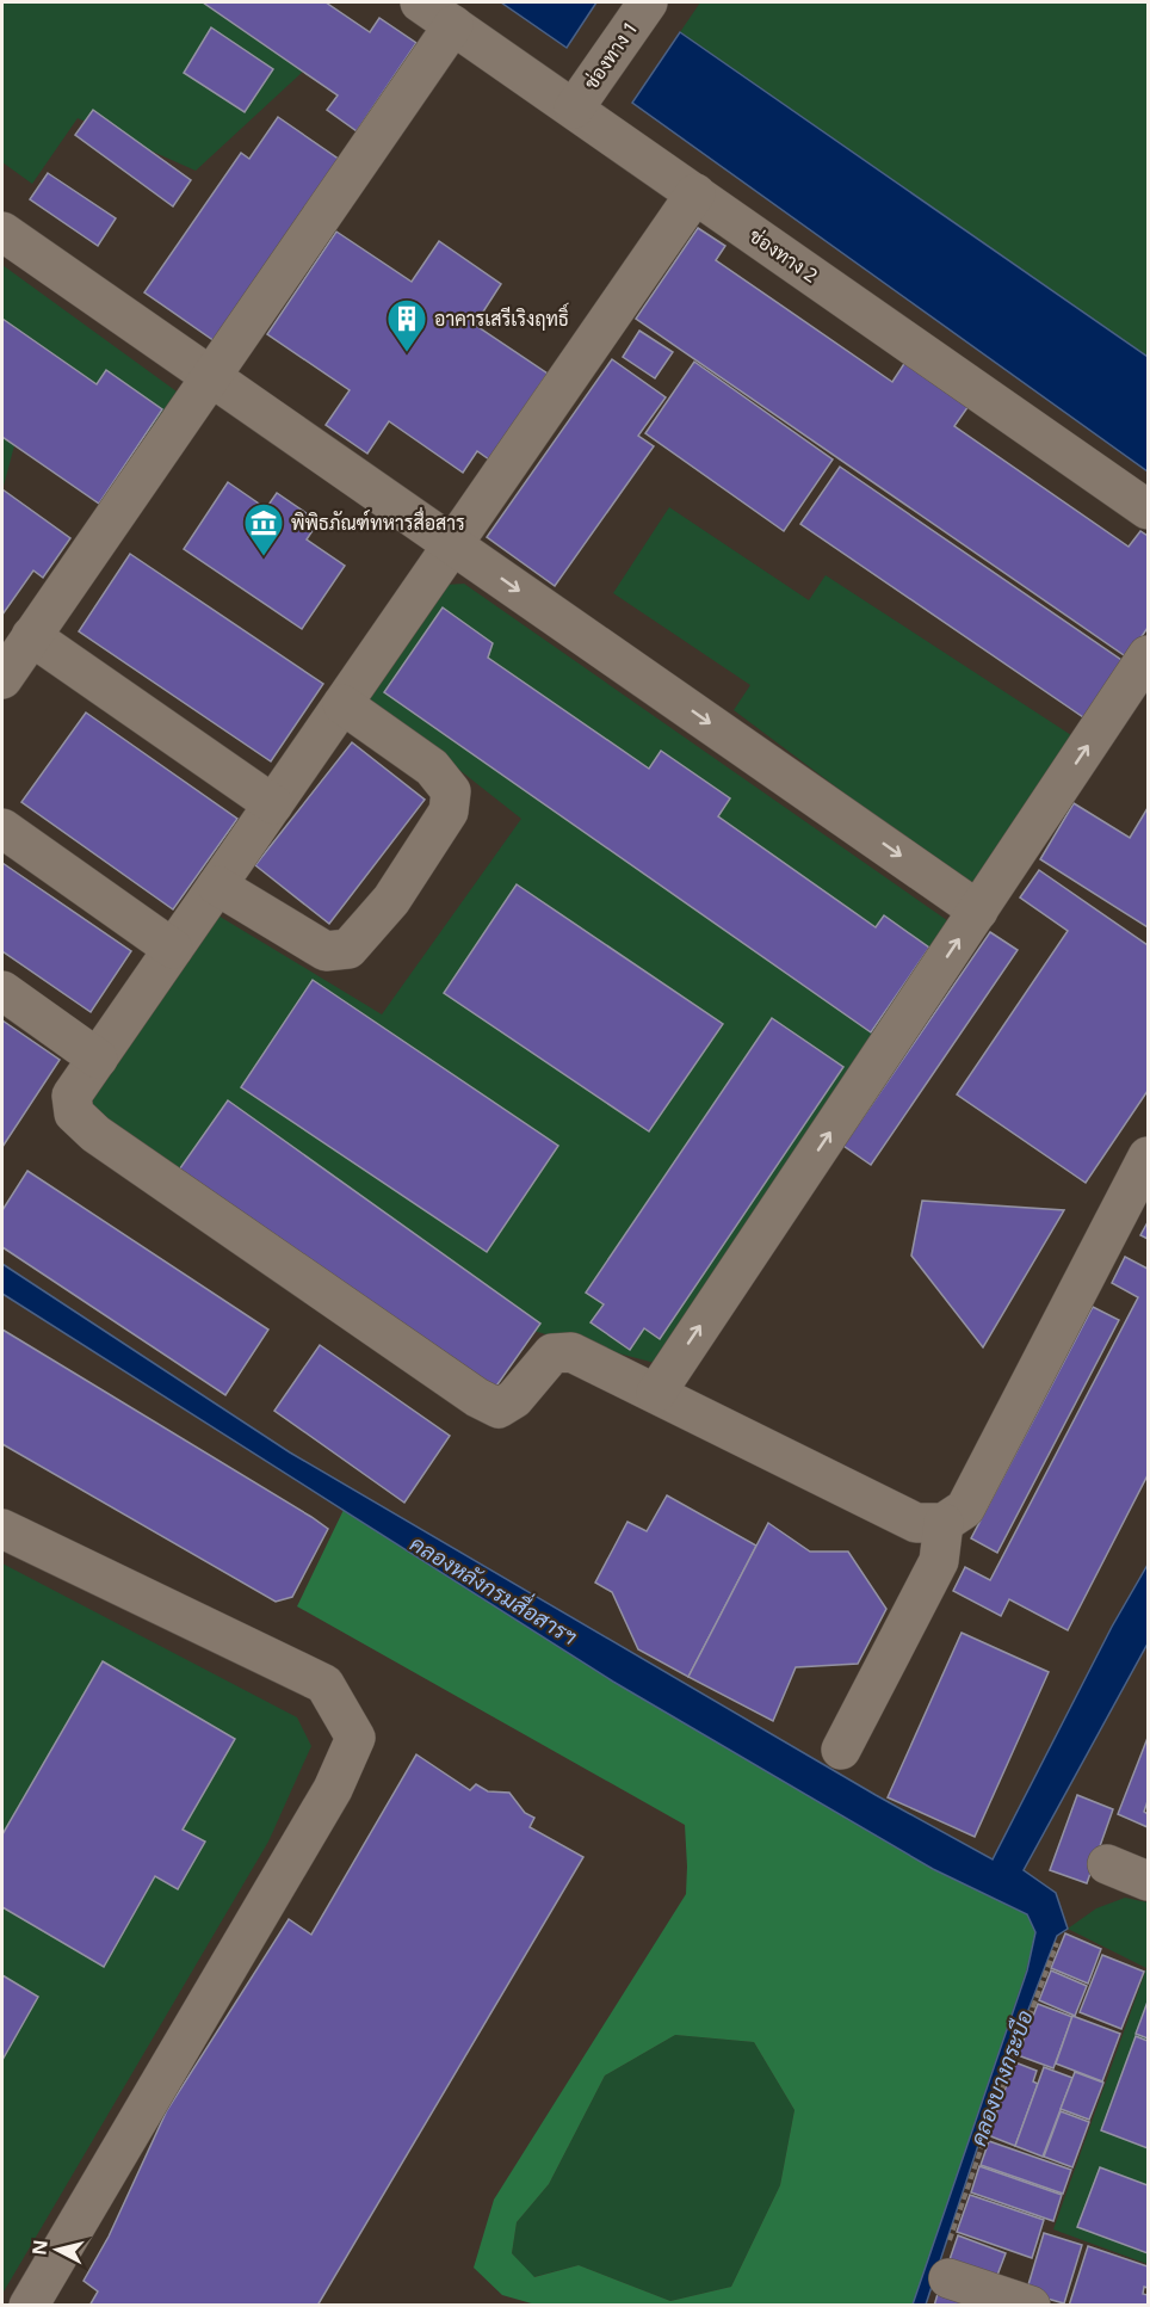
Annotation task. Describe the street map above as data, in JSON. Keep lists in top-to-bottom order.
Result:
{
  "streets": {
    "street": ["ช่องทาง 1", "ช่องทาง 2"]
  },
  "crossings": [
    ["ช่องทาง 1", "ช่องทาง 2"]
  ],
  "water": ["คลองหลังกรมสื่อสารฯ", "คลองบางกระบือ"],
  "places": {
    "building": ["อาคารเสรีเริงฤทธิ์"],
    "museum": ["พิพิธภัณฑ์ทหารสื่อสาร"]
  },
  "north": "left"
}
